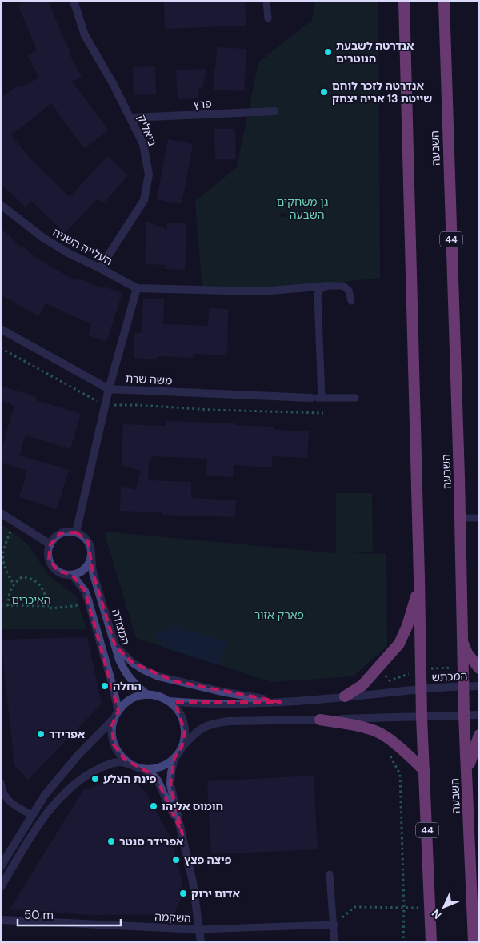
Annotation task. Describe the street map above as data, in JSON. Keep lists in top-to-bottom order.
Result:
{
  "streets": {
    "highway": ["השבעה", "44"],
    "street": [
      "פרץ",
      "ביאליק",
      "העלייה השניה",
      "משה שרת",
      "המצודה",
      "המכתש",
      "השקמה"
    ]
  },
  "crossings": [
    ["פרץ", "ביאליק"],
    ["ביאליק", "העלייה השניה"],
    ["השבעה", "המכתש"],
    ["44", "המכתש"]
  ],
  "parks": ["גן משחקים - השבעה", "האיכרים", "פארק אזור"],
  "places": [
    "אנדרטה לשבעת הנוטרים",
    "אנדרטה לזכר לוחם שייטת 13 אריה יצחק",
    "החלה",
    "אפרידר",
    "פינת הצלע",
    "חומוס אליהו",
    "אפרידר סנטר",
    "פיצה פצץ",
    "אדום ירוק"
  ],
  "scale_bar": "50 m",
  "north": "bottom left"
}
